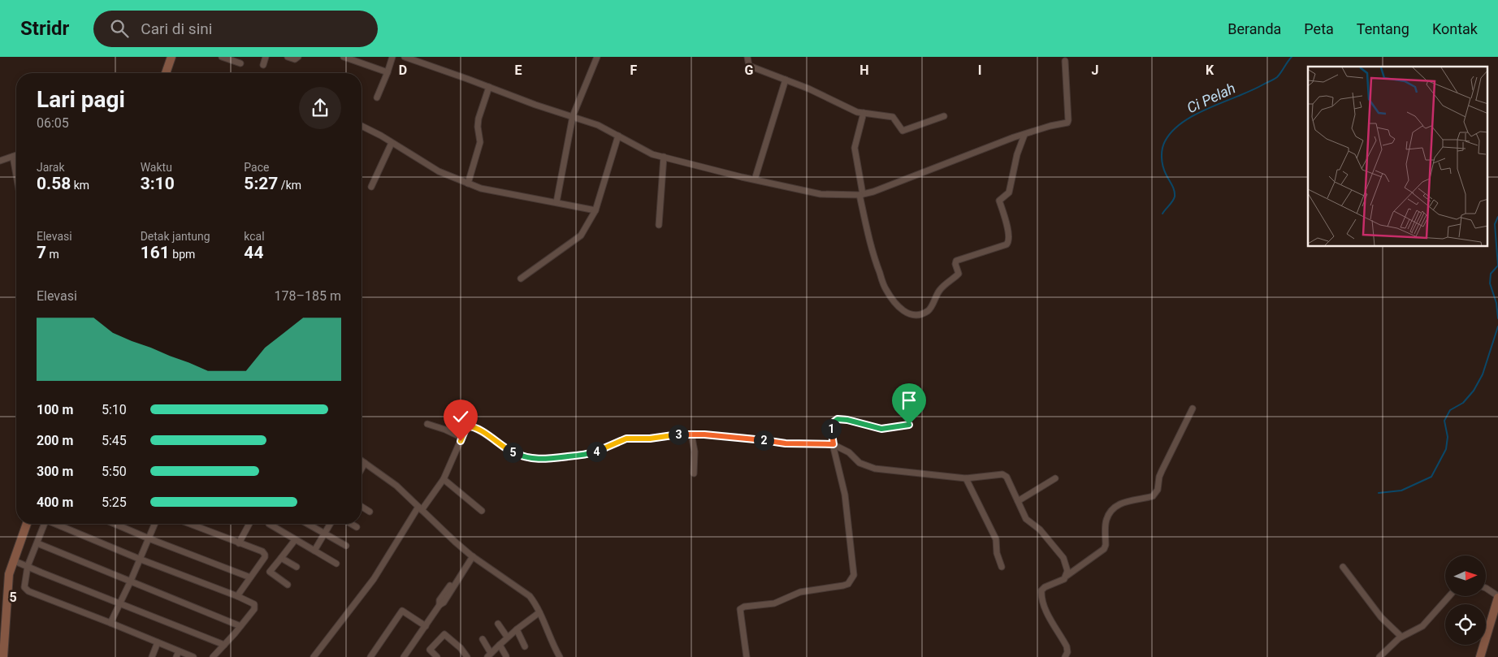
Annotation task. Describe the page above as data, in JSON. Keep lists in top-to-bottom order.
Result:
{
  "water": ["Ci Pelah"],
  "north": "right",
  "page": {
    "header": "Stridr",
    "search": "Cari di sini",
    "nav": [
      "Beranda",
      "Peta",
      "Tentang",
      "Kontak"
    ],
    "heading": ["Lari pagi", "06:05"],
    "stats": [
      ["Jarak", "0.58 km"],
      ["Waktu", "3:10"],
      ["Pace", "5:27 /km"],
      ["Elevasi", "7 m"],
      ["Detak jantung", "161 bpm"],
      ["kcal", "44"]
    ],
    "chart": ["Elevasi", "178–185 m"],
    "list": [
      {
        "name": "100 m",
        "note": "5:10"
      },
      {
        "name": "200 m",
        "note": "5:45"
      },
      {
        "name": "300 m",
        "note": "5:50"
      },
      {
        "name": "400 m",
        "note": "5:25"
      }
    ],
    "pins": [
      "1",
      "3",
      "2",
      "4",
      "5"
    ]
  },
  "grid": {
    "columns": [
      "D",
      "E",
      "F",
      "G",
      "H",
      "I",
      "J",
      "K"
    ],
    "rows": ["5"]
  }
}
